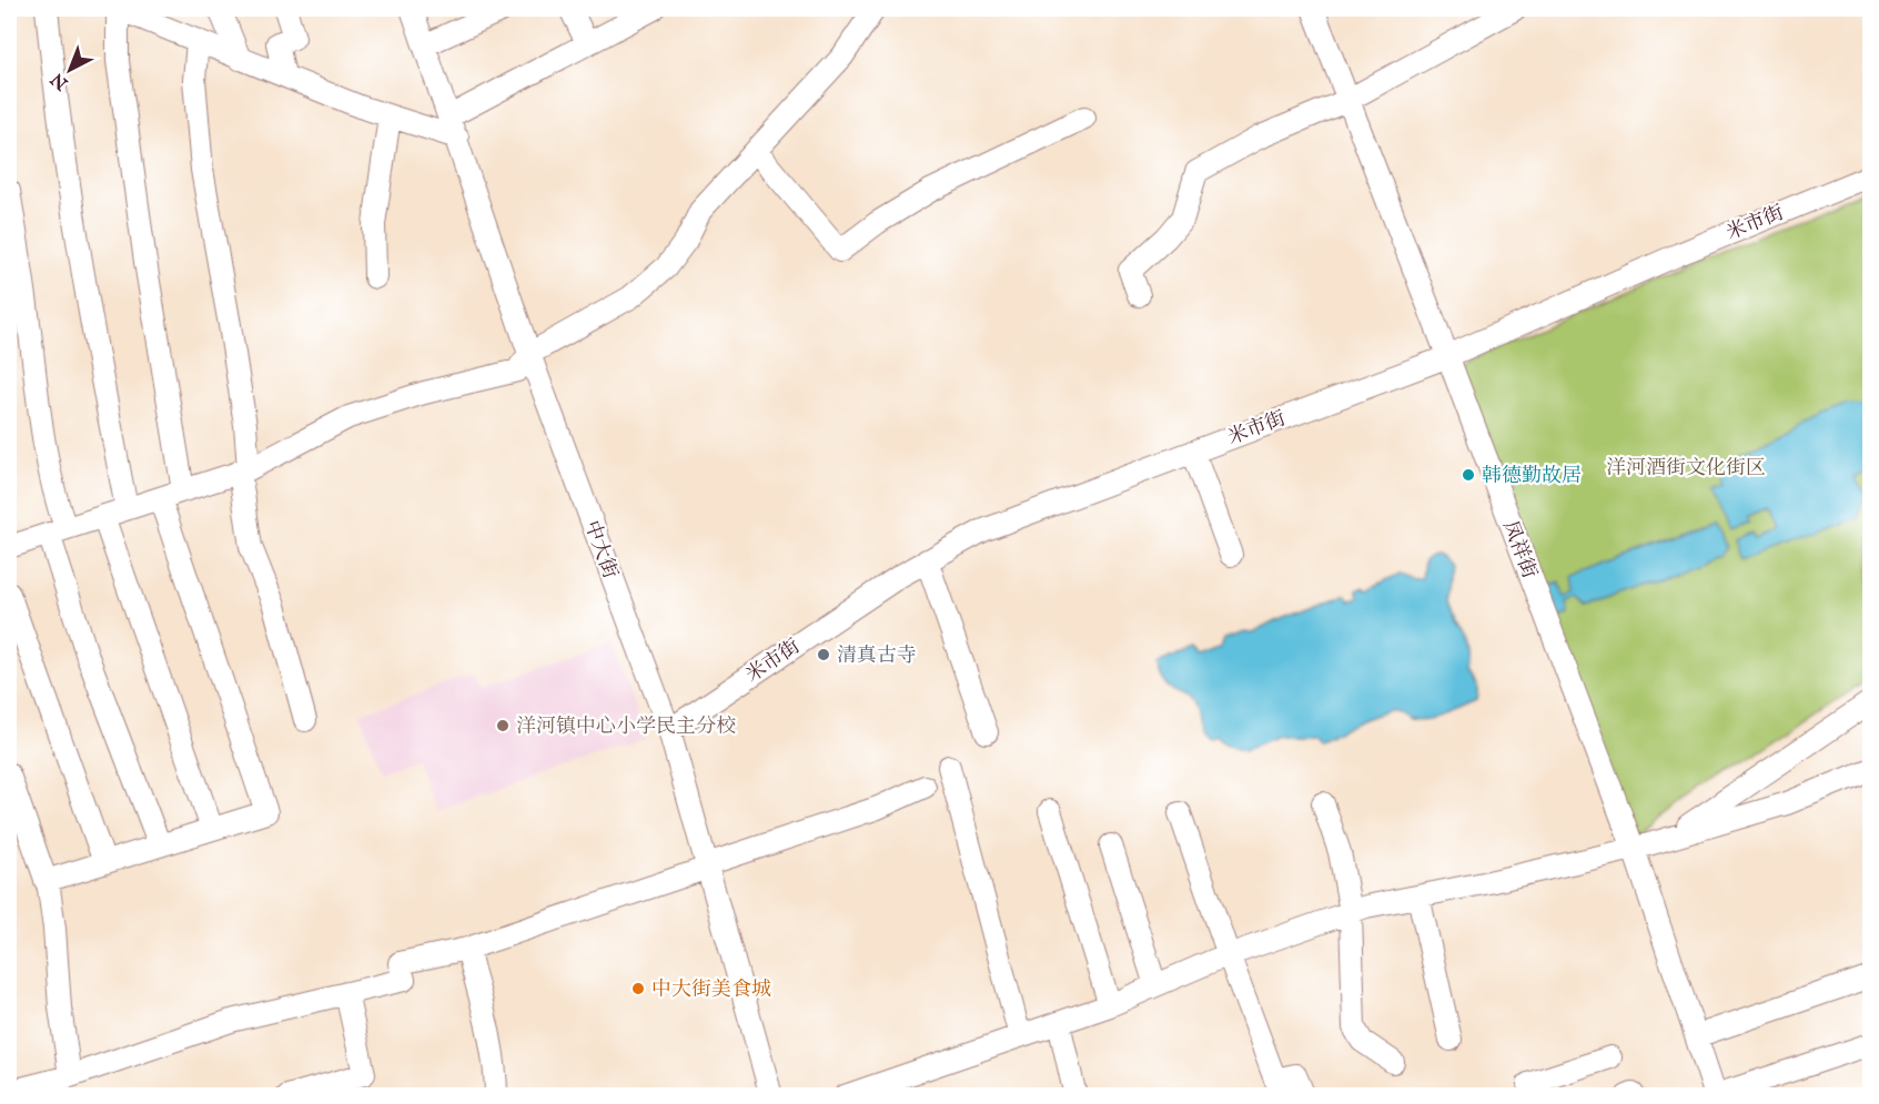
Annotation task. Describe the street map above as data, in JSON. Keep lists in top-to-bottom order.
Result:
{
  "streets": {
    "street": ["米市街", "中大街", "凤祥街"]
  },
  "crossings": [
    ["米市街", "中大街"],
    ["米市街", "凤祥街"]
  ],
  "parks": ["洋河酒街文化街区"],
  "places": [
    "韩德勤故居",
    "清真古寺",
    "洋河镇中心小学民主分校",
    "中大街美食城"
  ],
  "north": "bottom left"
}
